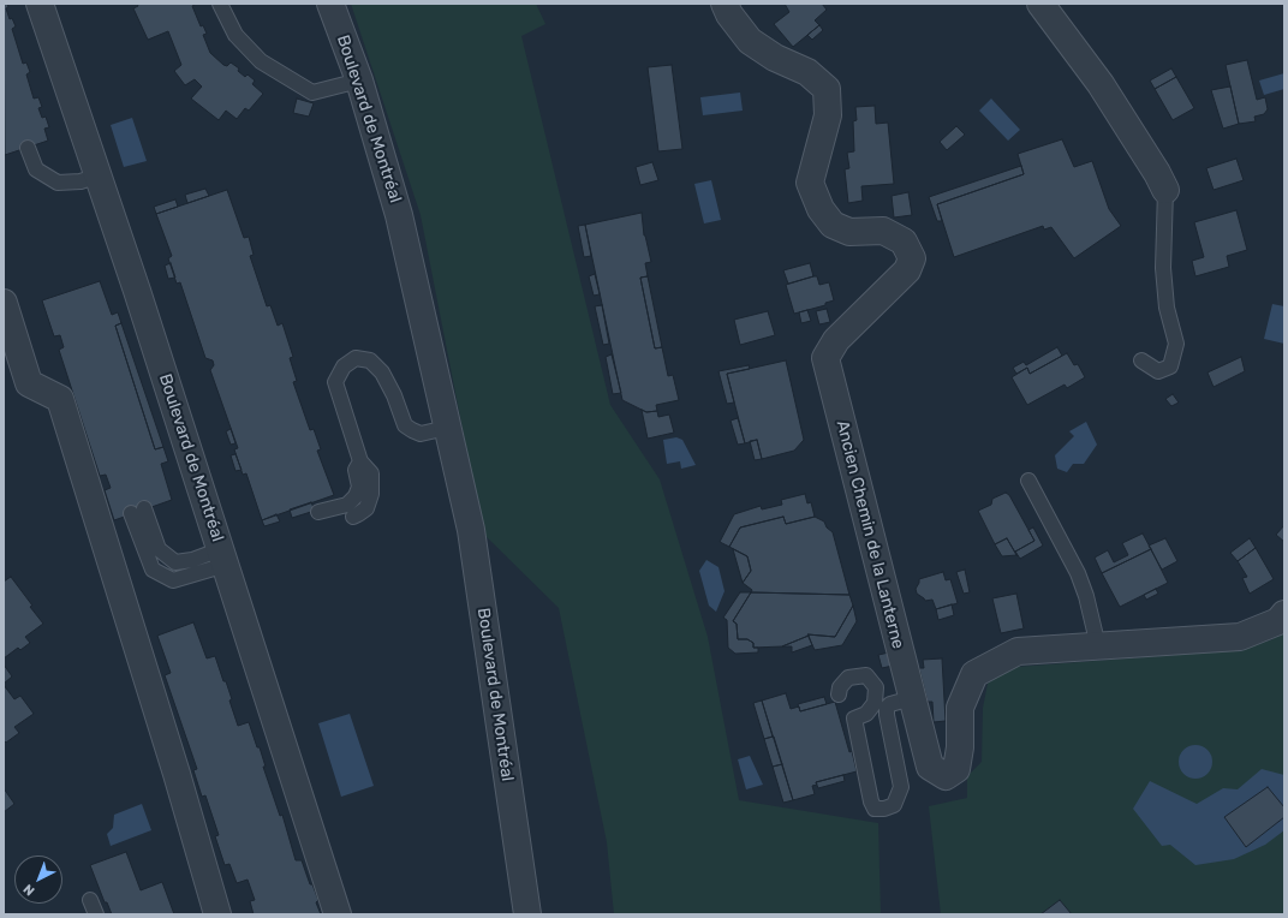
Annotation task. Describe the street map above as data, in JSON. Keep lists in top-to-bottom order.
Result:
{
  "streets": {
    "street": ["Boulevard de Montréal", "Ancien Chemin de la Lanterne"]
  },
  "north": "bottom left"
}
